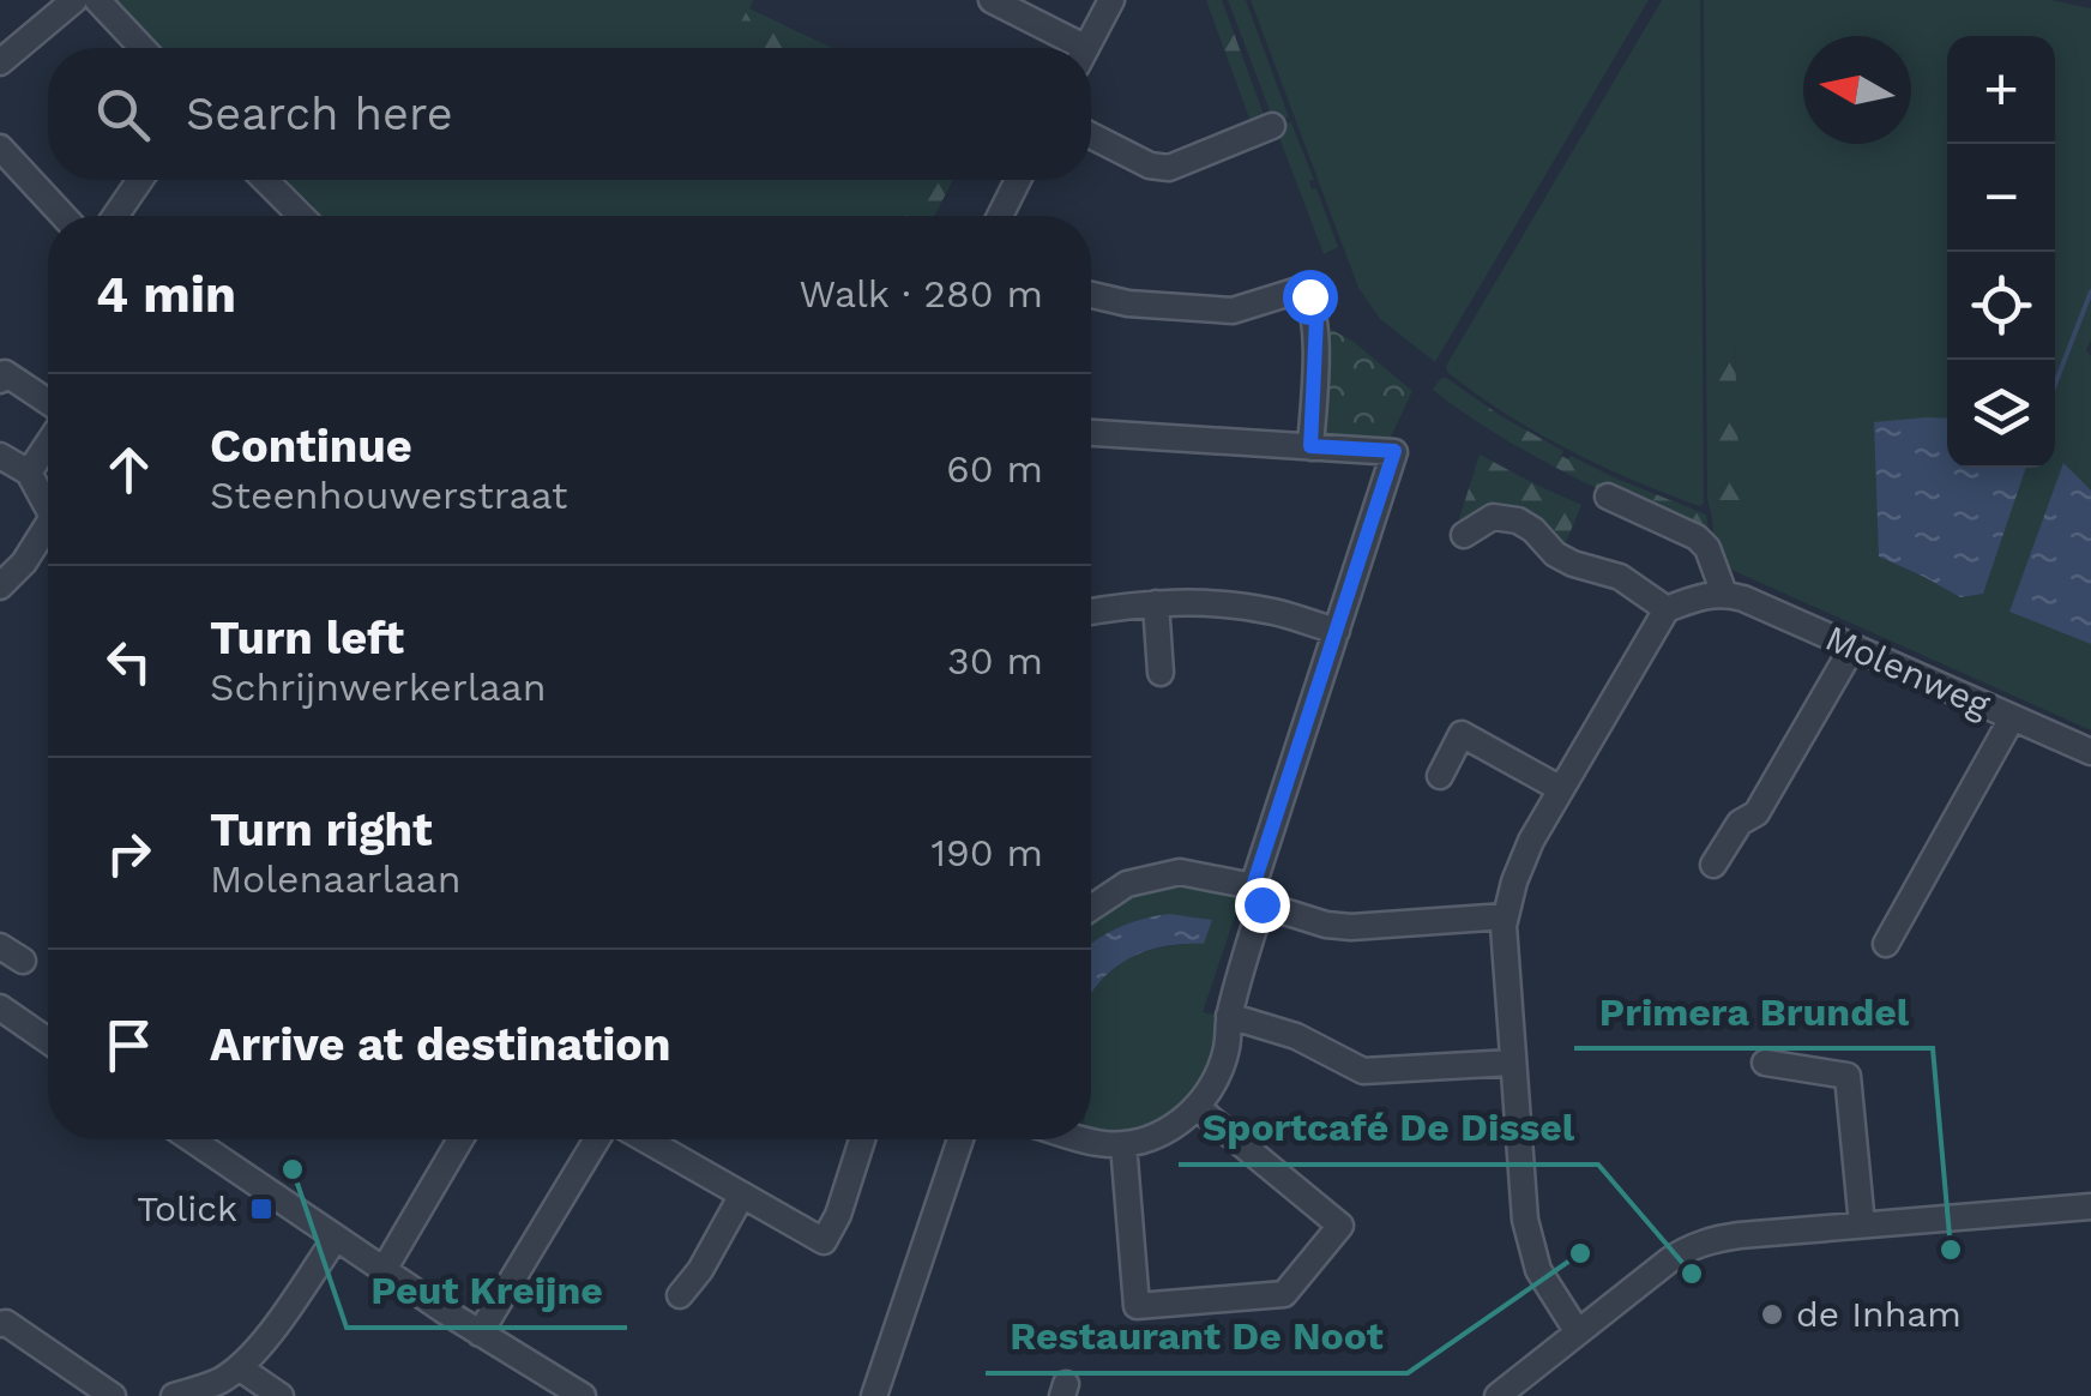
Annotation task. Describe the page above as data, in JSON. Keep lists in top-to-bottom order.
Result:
{
  "streets": {
    "street": ["Molenweg"]
  },
  "places": {
    "other": [
      "Peut Kreijne",
      "Primera Brundel",
      "Restaurant De Noot",
      "Sportcafé De Dissel",
      "de Inham"
    ],
    "transit": ["Tolick"]
  },
  "north": "left",
  "page": {
    "map_buttons": ["+", "−"],
    "search": "Search here",
    "heading": ["4 min", "Walk · 280 m"],
    "list": [
      ["Continue", "Steenhouwerstraat", "60 m"],
      ["Turn left", "Schrijnwerkerlaan", "30 m"],
      ["Turn right", "Molenaarlaan", "190 m"],
      "Arrive at destination"
    ]
  }
}
